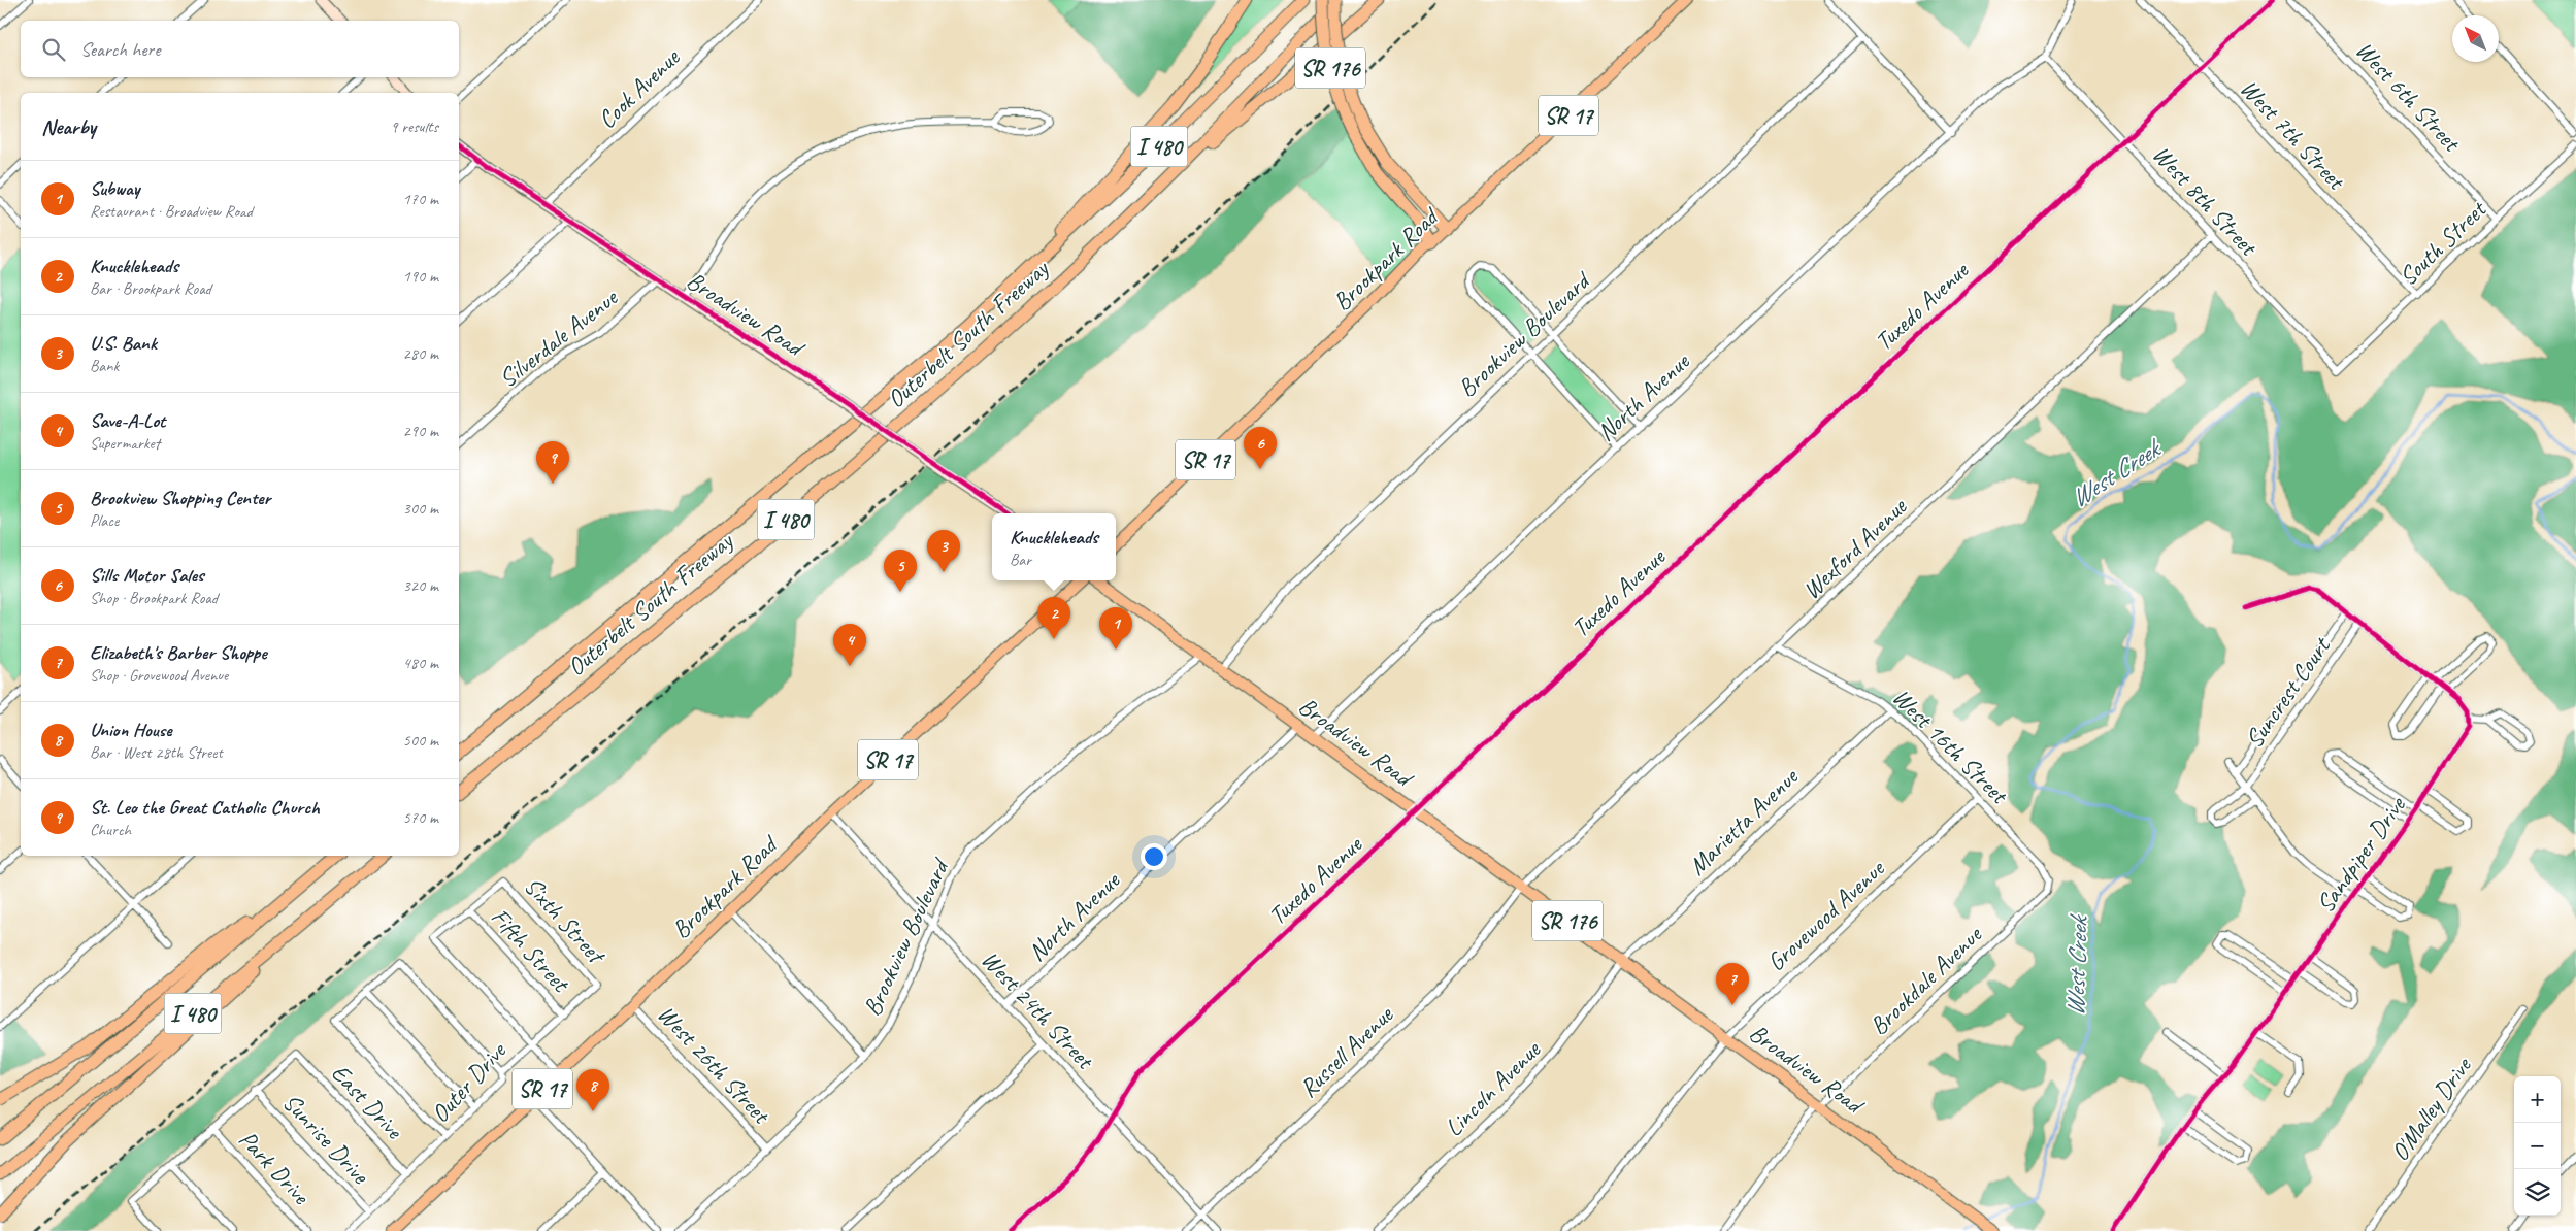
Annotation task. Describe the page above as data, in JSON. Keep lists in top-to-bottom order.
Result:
{
  "streets": {
    "highway": ["SR 176", "I 480", "Outerbelt South Freeway"],
    "main road": ["SR 17", "Brookpark Road", "Broadview Road"],
    "street": [
      "Cook Avenue",
      "West 6th Street",
      "West 7th Street",
      "West 8th Street",
      "South Street",
      "Tuxedo Avenue",
      "Brookview Boulevard",
      "Silverdale Avenue",
      "North Avenue",
      "Wexford Avenue",
      "Suncrest Court",
      "West 16th Street",
      "Marietta Avenue",
      "Sandpiper Drive",
      "Grovewood Avenue",
      "Sixth Street",
      "Fifth Street",
      "Brookdale Avenue",
      "West 24th Street",
      "Russell Avenue",
      "West 26th Street",
      "Outer Drive",
      "Lincoln Avenue",
      "East Drive",
      "O'Malley Drive",
      "Sunrise Drive",
      "Park Drive"
    ]
  },
  "crossings": [
    ["SR 176", "Brookpark Road"],
    ["Cook Avenue", "Broadview Road"],
    ["West 6th Street", "South Street"],
    ["West 7th Street", "South Street"],
    ["West 7th Street", "Tuxedo Avenue"],
    ["West 8th Street", "South Street"],
    ["West 8th Street", "Tuxedo Avenue"],
    ["West 8th Street", "North Avenue"],
    ["West 8th Street", "Wexford Avenue"],
    ["Brookpark Road", "West 24th Street"],
    ["Brookpark Road", "West 26th Street"],
    ["Tuxedo Avenue", "Broadview Road"],
    ["Tuxedo Avenue", "West 24th Street"],
    ["Broadview Road", "Brookview Boulevard"],
    ["Broadview Road", "Silverdale Avenue"],
    ["Broadview Road", "North Avenue"],
    ["Broadview Road", "Wexford Avenue"],
    ["Broadview Road", "Marietta Avenue"],
    ["Broadview Road", "Grovewood Avenue"],
    ["Broadview Road", "Brookdale Avenue"],
    ["Broadview Road", "Russell Avenue"],
    ["Broadview Road", "Lincoln Avenue"],
    ["Brookview Boulevard", "West 24th Street"],
    ["Brookview Boulevard", "West 26th Street"],
    ["North Avenue", "West 24th Street"],
    ["Wexford Avenue", "West 16th Street"],
    ["Wexford Avenue", "Russell Avenue"],
    ["West 16th Street", "Marietta Avenue"],
    ["West 16th Street", "Grovewood Avenue"],
    ["West 16th Street", "Brookdale Avenue"],
    ["Marietta Avenue", "Lincoln Avenue"],
    ["Sixth Street", "Fifth Street"],
    ["Sixth Street", "Outer Drive"],
    ["Fifth Street", "Outer Drive"],
    ["West 24th Street", "Russell Avenue"],
    ["Outer Drive", "East Drive"],
    ["Outer Drive", "Sunrise Drive"],
    ["East Drive", "Sunrise Drive"]
  ],
  "water": ["West Creek"],
  "north": "top left",
  "page": {
    "search": "Search here",
    "heading": ["Nearby", "9 results"],
    "list": [
      {
        "mark": "1",
        "name": "Subway",
        "note": "Restaurant · Broadview Road",
        "value": "170 m"
      },
      {
        "mark": "2",
        "name": "Knuckleheads",
        "note": "Bar · Brookpark Road",
        "value": "190 m"
      },
      {
        "mark": "3",
        "name": "U.S. Bank",
        "note": "Bank",
        "value": "280 m"
      },
      {
        "mark": "4",
        "name": "Save-A-Lot",
        "note": "Supermarket",
        "value": "290 m"
      },
      {
        "mark": "5",
        "name": "Brookview Shopping Center",
        "note": "Place",
        "value": "300 m"
      },
      {
        "mark": "6",
        "name": "Sills Motor Sales",
        "note": "Shop · Brookpark Road",
        "value": "320 m"
      },
      {
        "mark": "7",
        "name": "Elizabeth's Barber Shoppe",
        "note": "Shop · Grovewood Avenue",
        "value": "480 m"
      },
      {
        "mark": "8",
        "name": "Union House",
        "note": "Bar · West 28th Street",
        "value": "500 m"
      },
      {
        "mark": "9",
        "name": "St. Leo the Great Catholic Church",
        "note": "Church",
        "value": "570 m"
      }
    ],
    "pins": [
      "6",
      "9",
      "3",
      "5",
      "2",
      "1",
      "4",
      "7",
      "8"
    ],
    "popup": ["Knuckleheads", "Bar"],
    "map_buttons": ["+", "−"]
  }
}
